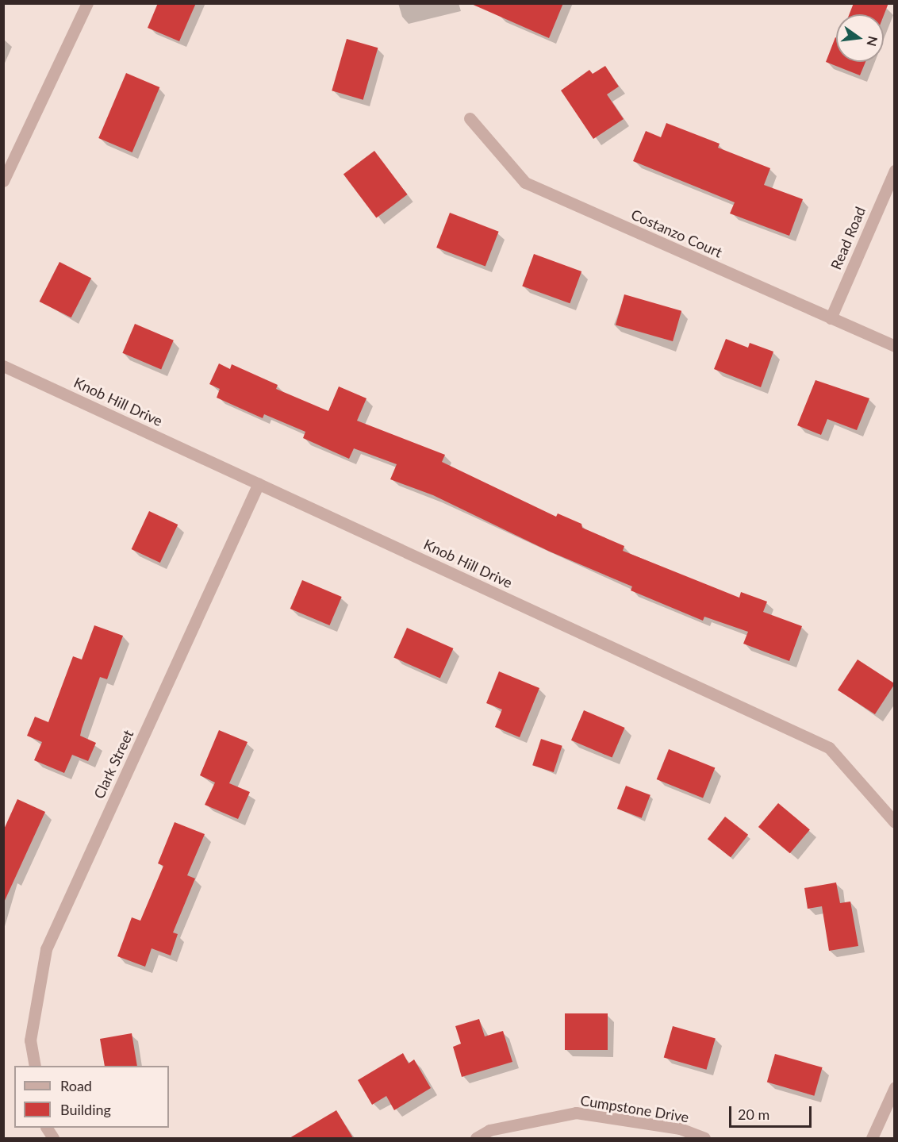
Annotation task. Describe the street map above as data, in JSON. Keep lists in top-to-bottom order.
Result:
{
  "streets": {
    "street": [
      "Costanzo Court",
      "Read Road",
      "Knob Hill Drive",
      "Clark Street",
      "Cumpstone Drive"
    ]
  },
  "crossings": [
    ["Costanzo Court", "Read Road"],
    ["Knob Hill Drive", "Clark Street"]
  ],
  "legend": ["Road", "Building"],
  "scale_bar": "20 m",
  "north": "right"
}
